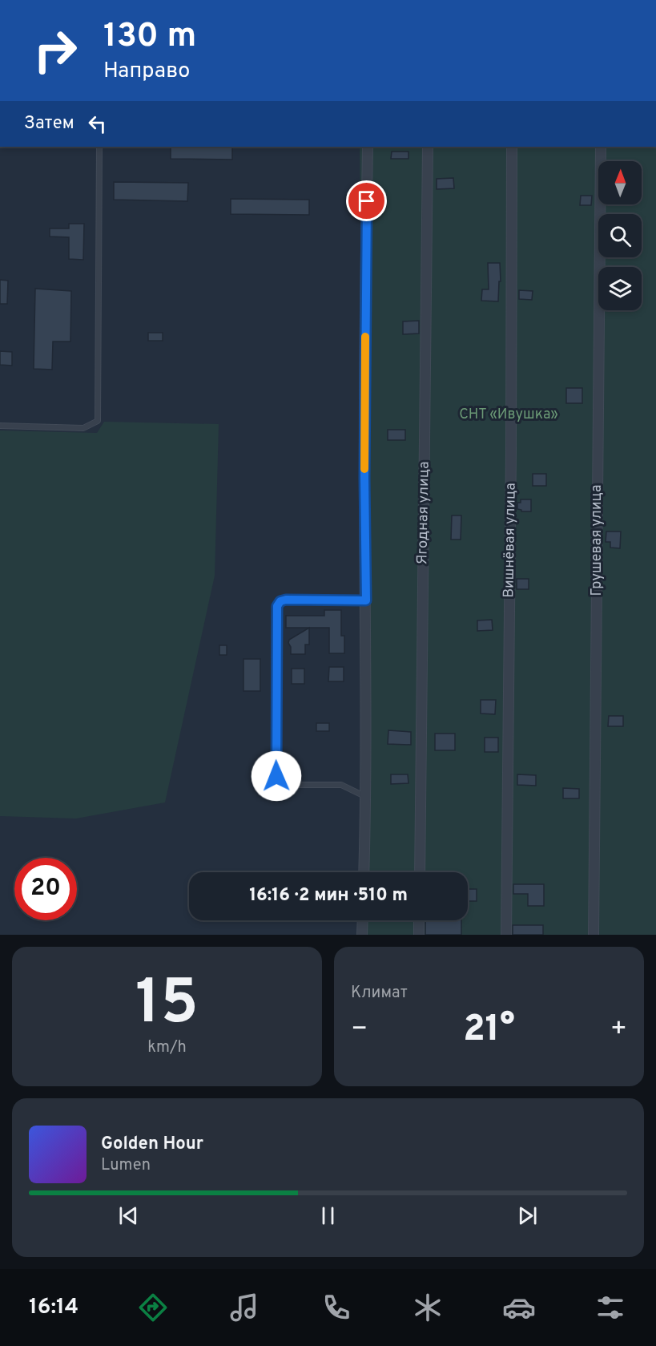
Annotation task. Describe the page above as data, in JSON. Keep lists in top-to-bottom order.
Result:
{
  "streets": {
    "street": ["Ягодная улица", "Вишнёвая улица", "Грушевая улица"]
  },
  "parks": ["СНТ «Ивушка»"],
  "north": "top",
  "page": {
    "turn": ["130 m", "Направо"],
    "then": "Затем",
    "limit": "20",
    "trip": "16:16 · 2 мин · 510 m",
    "tile": [
      ["15", "km/h"],
      "Климат"
    ],
    "heat": ["−", "21°", "+"],
    "song": ["Golden Hour", "Lumen"],
    "tabs": "16:14"
  }
}
